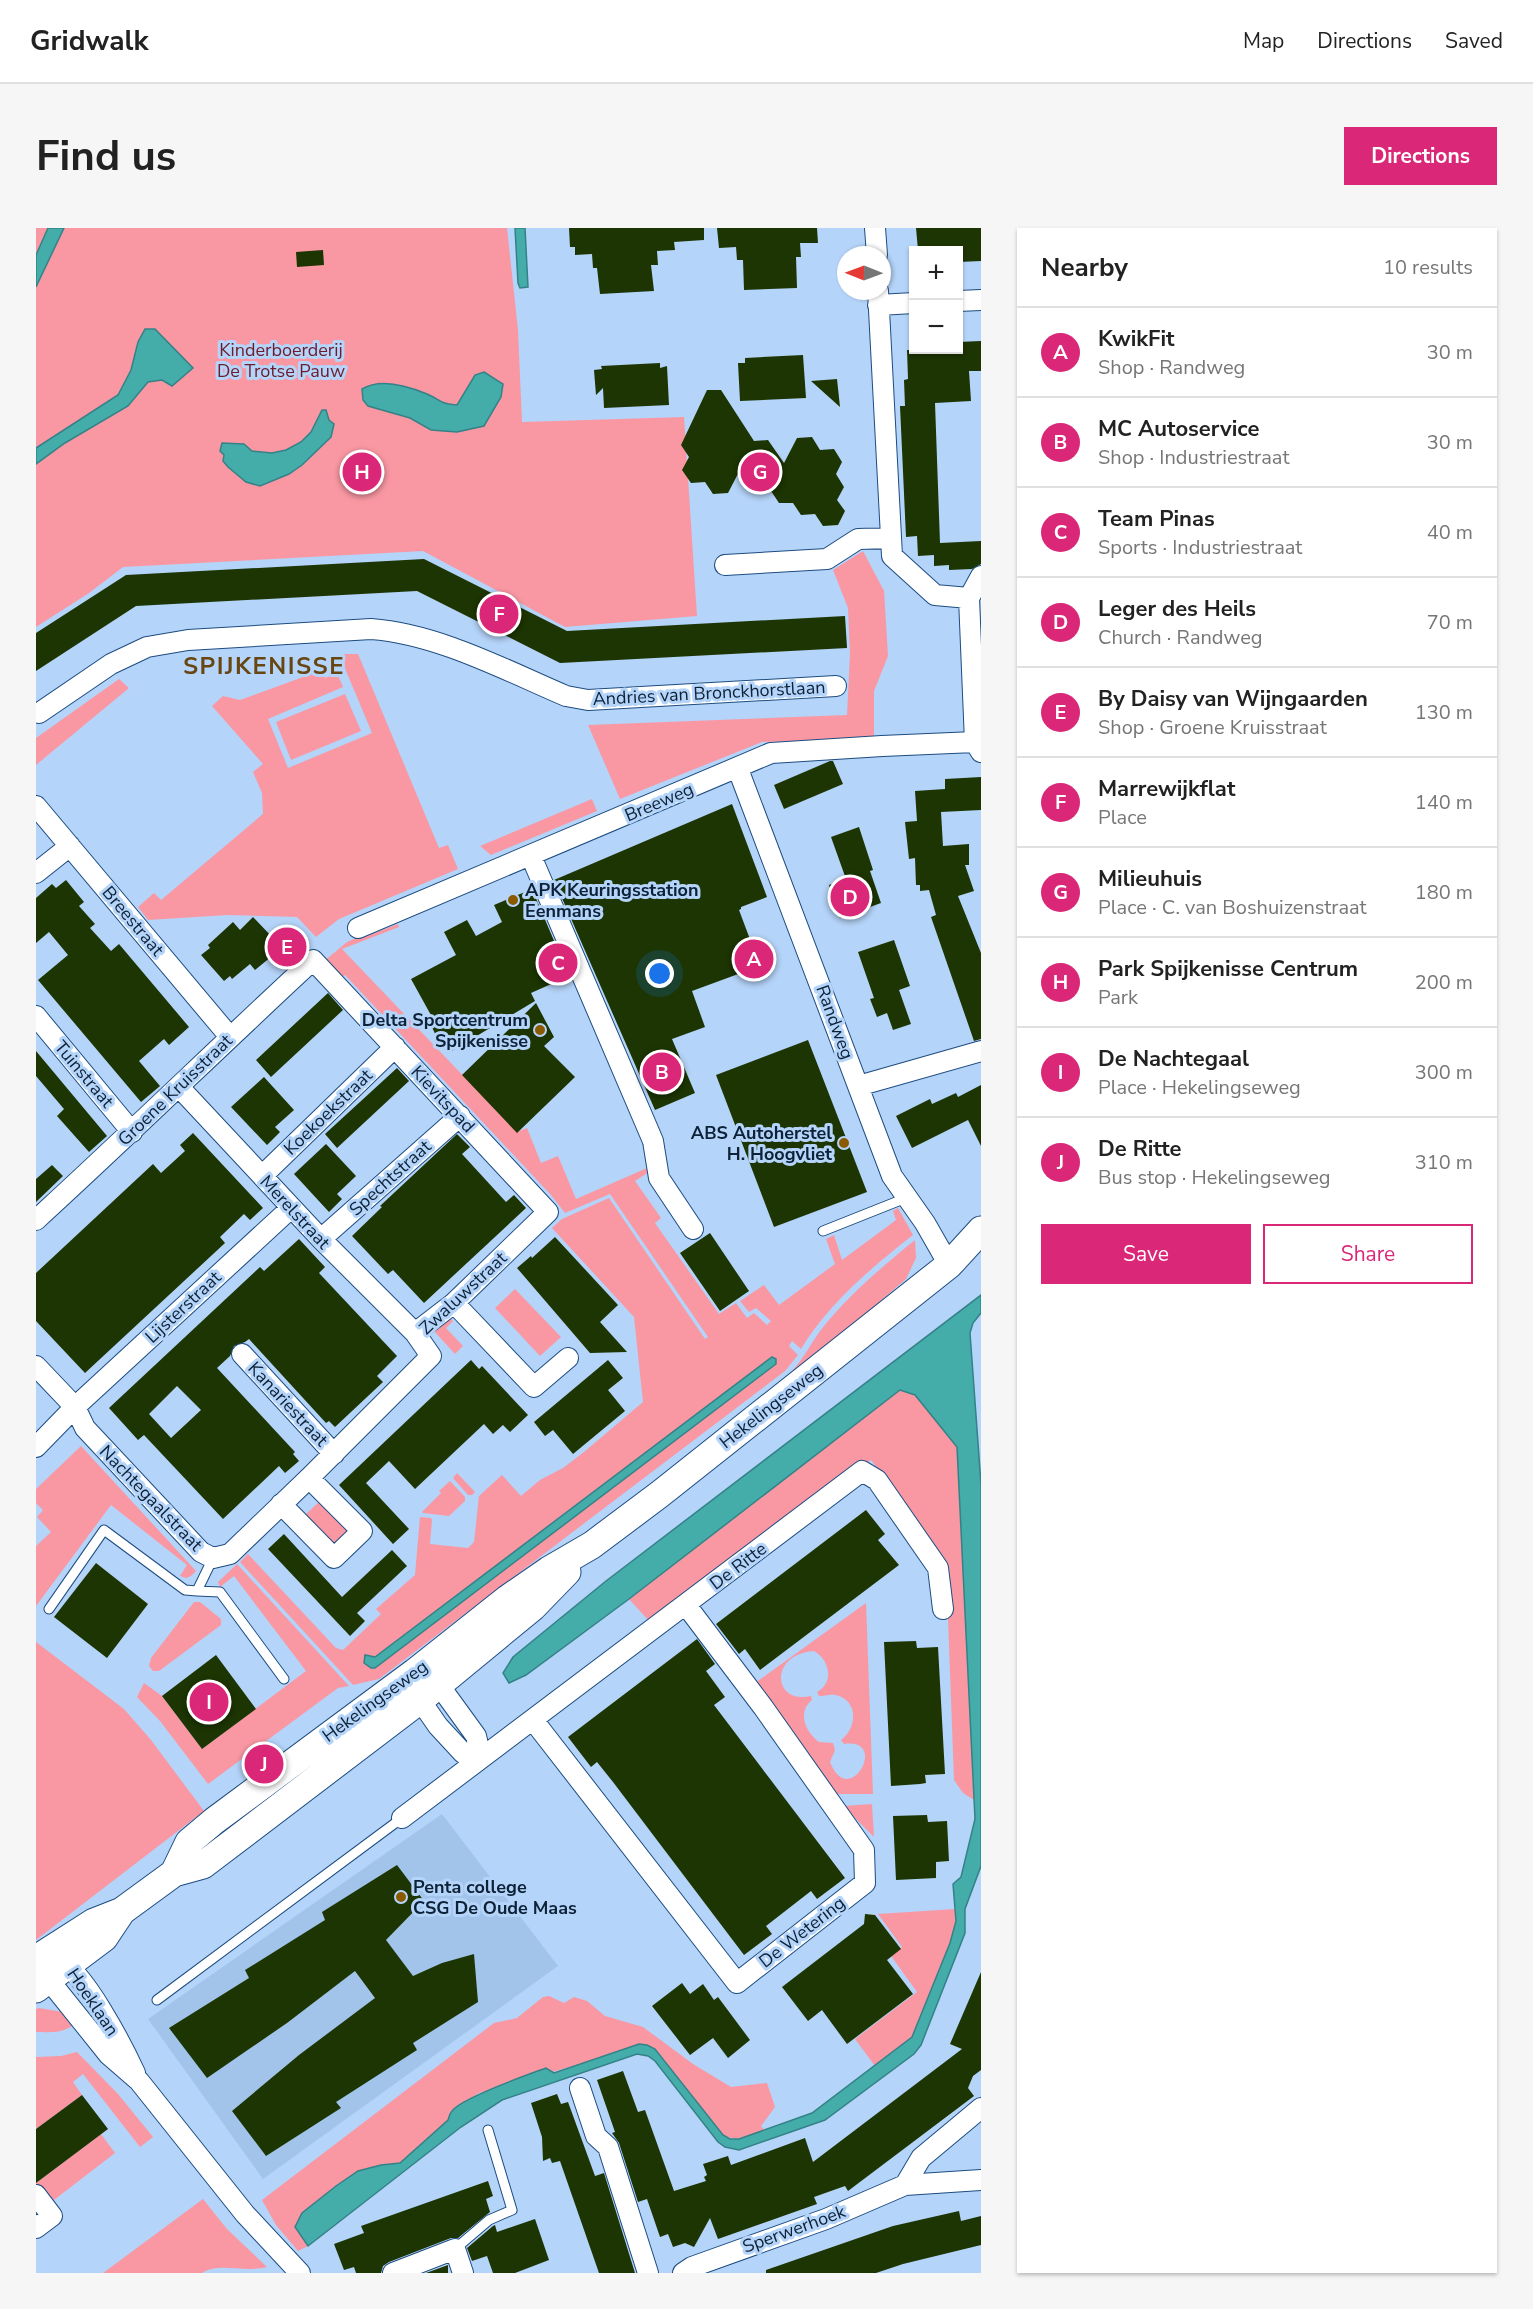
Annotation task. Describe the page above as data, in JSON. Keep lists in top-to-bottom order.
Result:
{
  "streets": {
    "street": [
      "Andries van Bronckhorstlaan",
      "Breeweg",
      "Breestraat",
      "Randweg",
      "Tuinstraat",
      "Groene Kruisstraat",
      "Kievitspad",
      "Koekoekstraat",
      "Spechtstraat",
      "Merelstraat",
      "Zwaluwstraat",
      "Lijsterstraat",
      "Kanariestraat",
      "Hekelingseweg",
      "Nachtegaalstraat",
      "De Ritte",
      "De Wetering",
      "Hoeklaan",
      "Sperwerhoek"
    ]
  },
  "crossings": [
    ["Breeweg", "Randweg"],
    ["Breestraat", "Groene Kruisstraat"],
    ["Randweg", "Hekelingseweg"],
    ["Tuinstraat", "Groene Kruisstraat"],
    ["Groene Kruisstraat", "Kievitspad"],
    ["Groene Kruisstraat", "Merelstraat"],
    ["Kievitspad", "Koekoekstraat"],
    ["Kievitspad", "Spechtstraat"],
    ["Kievitspad", "Zwaluwstraat"],
    ["Koekoekstraat", "Merelstraat"],
    ["Spechtstraat", "Merelstraat"],
    ["Merelstraat", "Zwaluwstraat"],
    ["Merelstraat", "Lijsterstraat"],
    ["Zwaluwstraat", "Kanariestraat"],
    ["Zwaluwstraat", "Nachtegaalstraat"],
    ["Lijsterstraat", "Nachtegaalstraat"],
    ["Hekelingseweg", "Hoeklaan"],
    ["De Ritte", "De Wetering"]
  ],
  "districts": ["SPIJKENISSE"],
  "parks": ["Kinderboerderij De Trotse Pauw"],
  "places": [
    "APK Keuringsstation Eenmans",
    "Delta Sportcentrum Spijkenisse",
    "ABS Autoherstel H. Hoogvliet",
    "Penta college CSG De Oude Maas"
  ],
  "north": "left",
  "page": {
    "header": "Gridwalk",
    "nav": ["Map", "Directions", "Saved"],
    "buttons": [
      "Directions",
      ["Save", "Share"]
    ],
    "title": "Find us",
    "heading": ["Nearby", "10 results"],
    "map_buttons": ["+", "−"],
    "list": [
      {
        "mark": "A",
        "name": "KwikFit",
        "note": "Shop · Randweg",
        "value": "30 m"
      },
      {
        "mark": "B",
        "name": "MC Autoservice",
        "note": "Shop · Industriestraat",
        "value": "30 m"
      },
      {
        "mark": "C",
        "name": "Team Pinas",
        "note": "Sports · Industriestraat",
        "value": "40 m"
      },
      {
        "mark": "D",
        "name": "Leger des Heils",
        "note": "Church · Randweg",
        "value": "70 m"
      },
      {
        "mark": "E",
        "name": "By Daisy van Wijngaarden",
        "note": "Shop · Groene Kruisstraat",
        "value": "130 m"
      },
      {
        "mark": "F",
        "name": "Marrewijkflat",
        "note": "Place",
        "value": "140 m"
      },
      {
        "mark": "G",
        "name": "Milieuhuis",
        "note": "Place · C. van Boshuizenstraat",
        "value": "180 m"
      },
      {
        "mark": "H",
        "name": "Park Spijkenisse Centrum",
        "note": "Park",
        "value": "200 m"
      },
      {
        "mark": "I",
        "name": "De Nachtegaal",
        "note": "Place · Hekelingseweg",
        "value": "300 m"
      },
      {
        "mark": "J",
        "name": "De Ritte",
        "note": "Bus stop · Hekelingseweg",
        "value": "310 m"
      }
    ],
    "pins": [
      "G",
      "H",
      "F",
      "D",
      "E",
      "A",
      "C",
      "B",
      "I",
      "J"
    ]
  }
}
